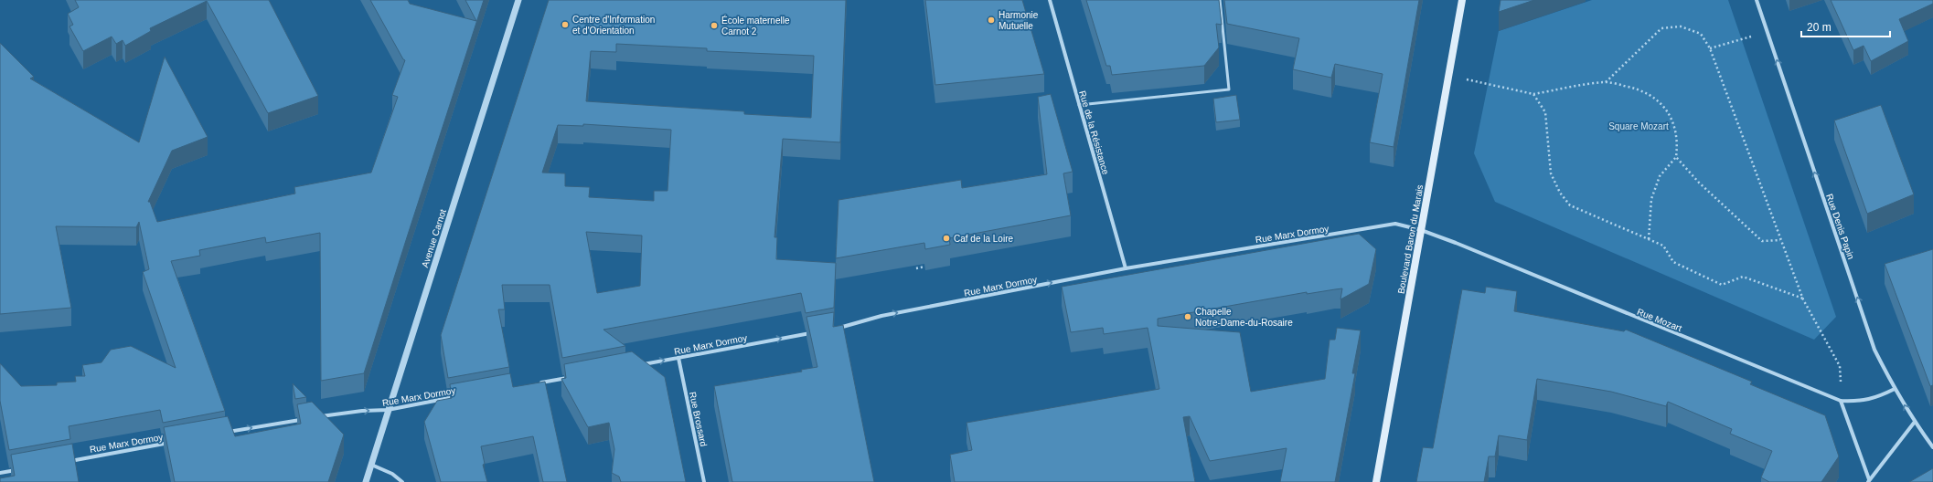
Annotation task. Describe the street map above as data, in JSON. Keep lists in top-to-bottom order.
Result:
{
  "streets": {
    "main road": ["Boulevard Baron du Marais"],
    "street": [
      "Rue de la Résistance",
      "Rue Denis Papin",
      "Rue Marx Dormoy",
      "Avenue Carnot",
      "Rue Mozart",
      "Rue Brossard"
    ]
  },
  "crossings": [
    ["Rue de la Résistance", "Rue Marx Dormoy"],
    ["Rue Denis Papin", "Rue Mozart"],
    ["Rue Marx Dormoy", "Avenue Carnot"],
    ["Rue Marx Dormoy", "Boulevard Baron du Marais"],
    ["Rue Marx Dormoy", "Rue Mozart"],
    ["Rue Marx Dormoy", "Rue Brossard"],
    ["Boulevard Baron du Marais", "Rue Mozart"]
  ],
  "one_way": ["Rue Denis Papin", "Rue Marx Dormoy"],
  "parks": ["Square Mozart"],
  "places": [
    "Harmonie Mutuelle",
    "Centre d'Information et d'Orientation",
    "École maternelle Carnot 2",
    "Caf de la Loire",
    "Chapelle Notre-Dame-du-Rosaire"
  ],
  "scale_bar": "20 m"
}
